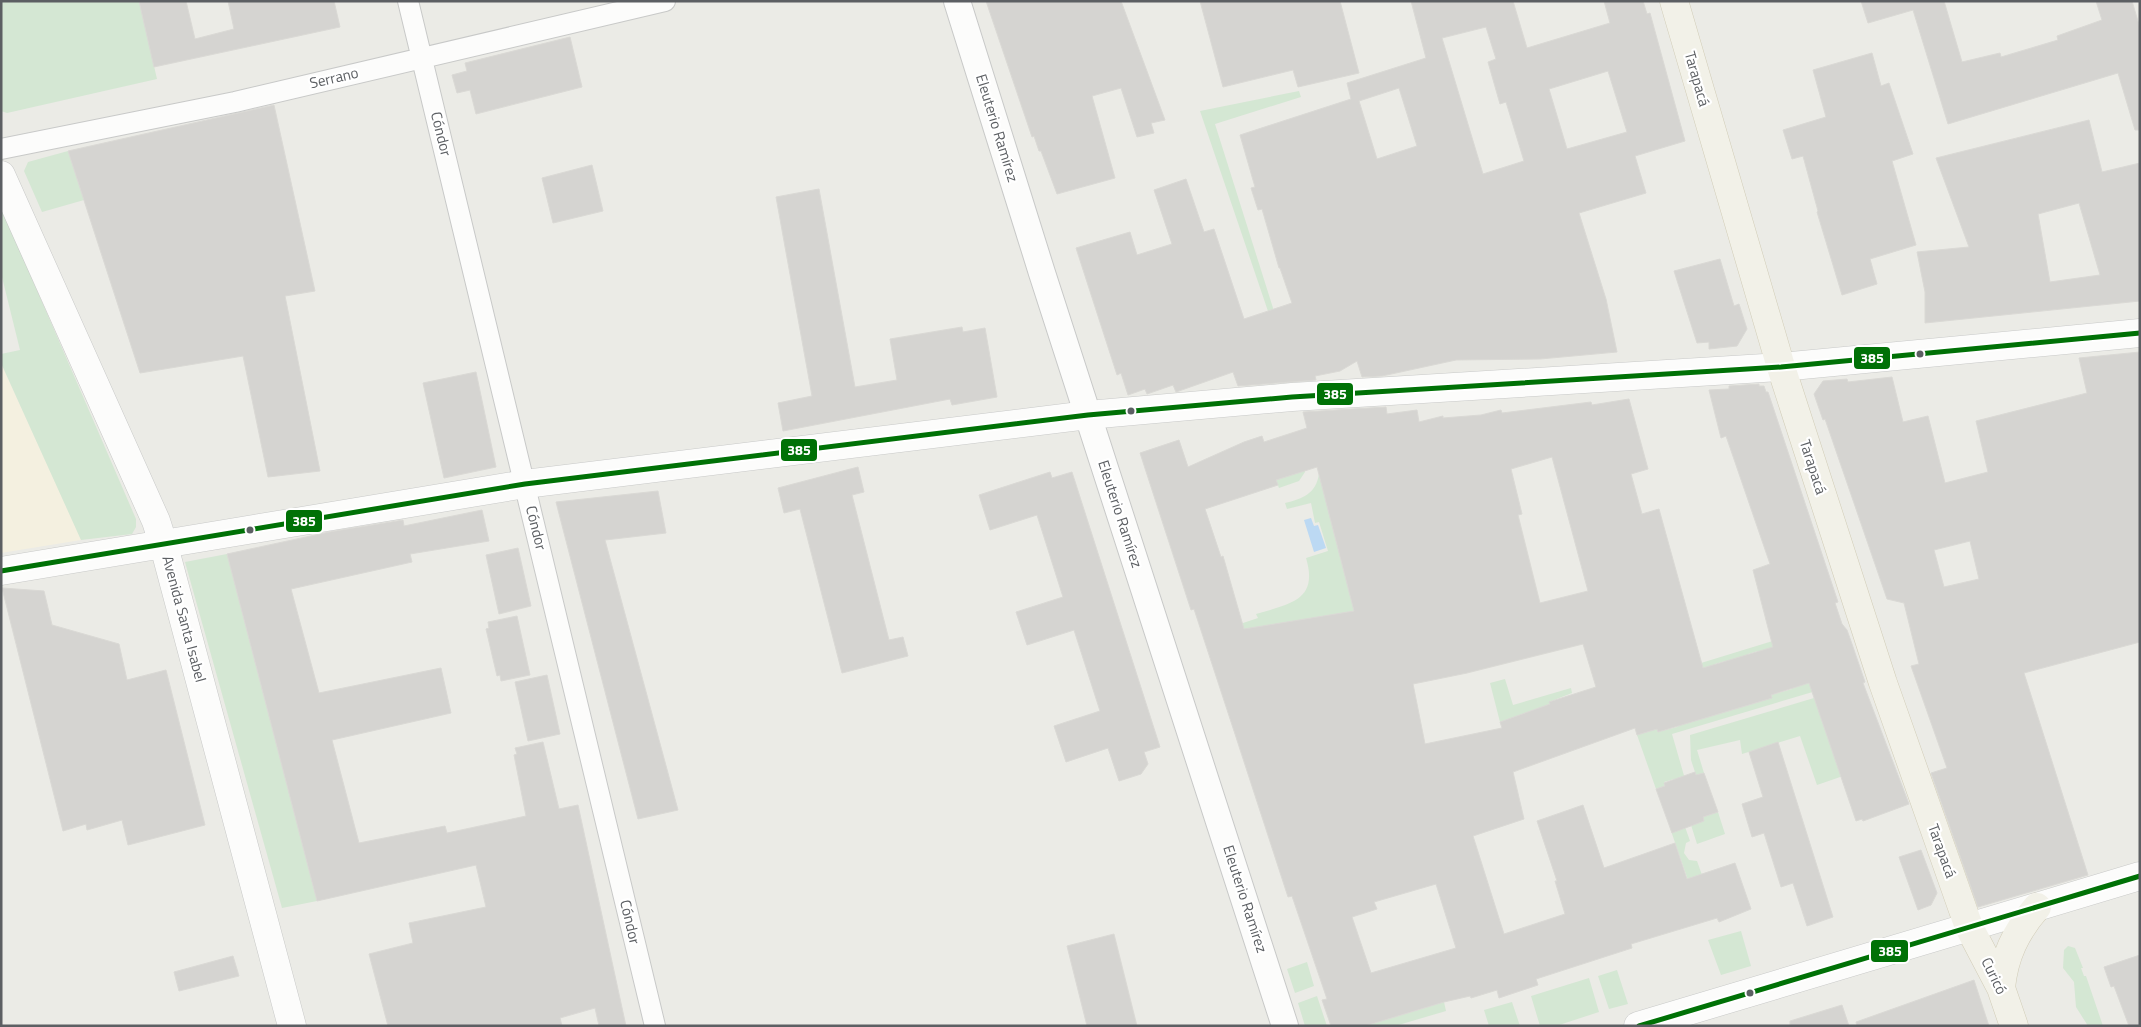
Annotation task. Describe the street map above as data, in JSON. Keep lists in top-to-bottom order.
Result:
{
  "streets": {
    "main road": ["Tarapacá", "Avenida Santa Isabel", "Curicó"],
    "street": ["Serrano", "Eleuterio Ramírez", "Cóndor"]
  },
  "crossings": [
    ["Serrano", "Cóndor"],
    ["Tarapacá", "Curicó"]
  ],
  "lines": ["transit line 385"]
}
